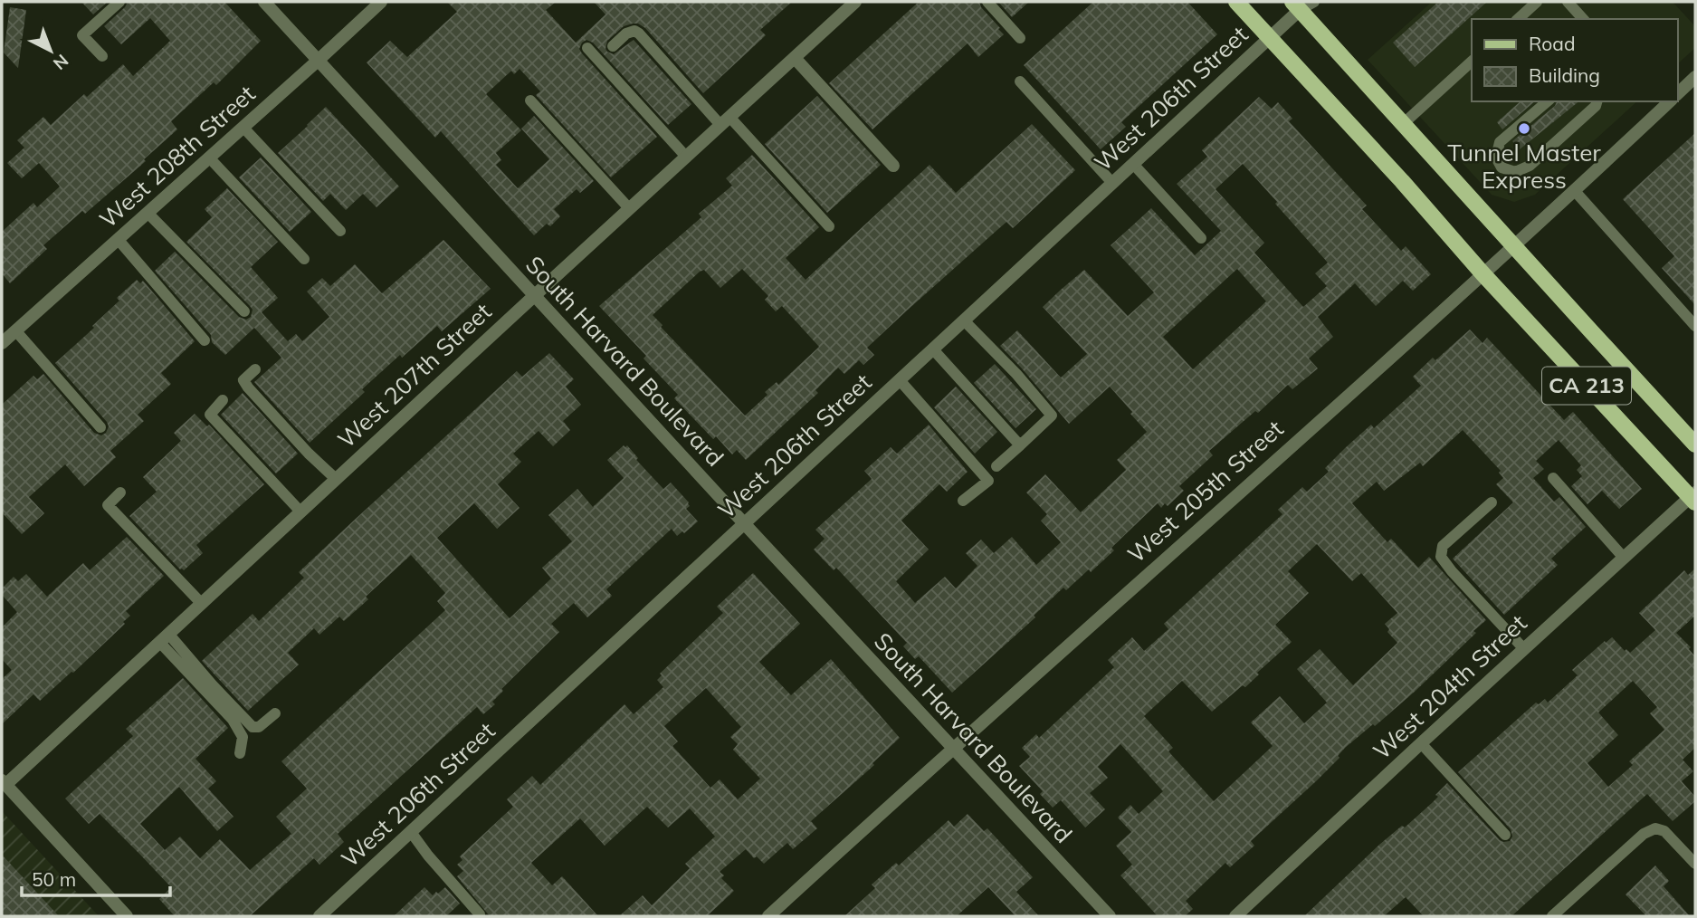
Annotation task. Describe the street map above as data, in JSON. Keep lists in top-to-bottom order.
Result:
{
  "streets": {
    "main road": ["CA 213"],
    "street": [
      "West 206th Street",
      "West 208th Street",
      "South Harvard Boulevard",
      "West 207th Street",
      "West 205th Street",
      "West 204th Street"
    ]
  },
  "crossings": [
    ["West 206th Street", "South Harvard Boulevard"],
    ["West 206th Street", "CA 213"],
    ["West 208th Street", "South Harvard Boulevard"],
    ["South Harvard Boulevard", "West 207th Street"],
    ["South Harvard Boulevard", "West 205th Street"],
    ["CA 213", "West 205th Street"],
    ["CA 213", "West 204th Street"]
  ],
  "places": ["Tunnel Master Express"],
  "legend": ["Road", "Building"],
  "scale_bar": "50 m",
  "north": "bottom right"
}
